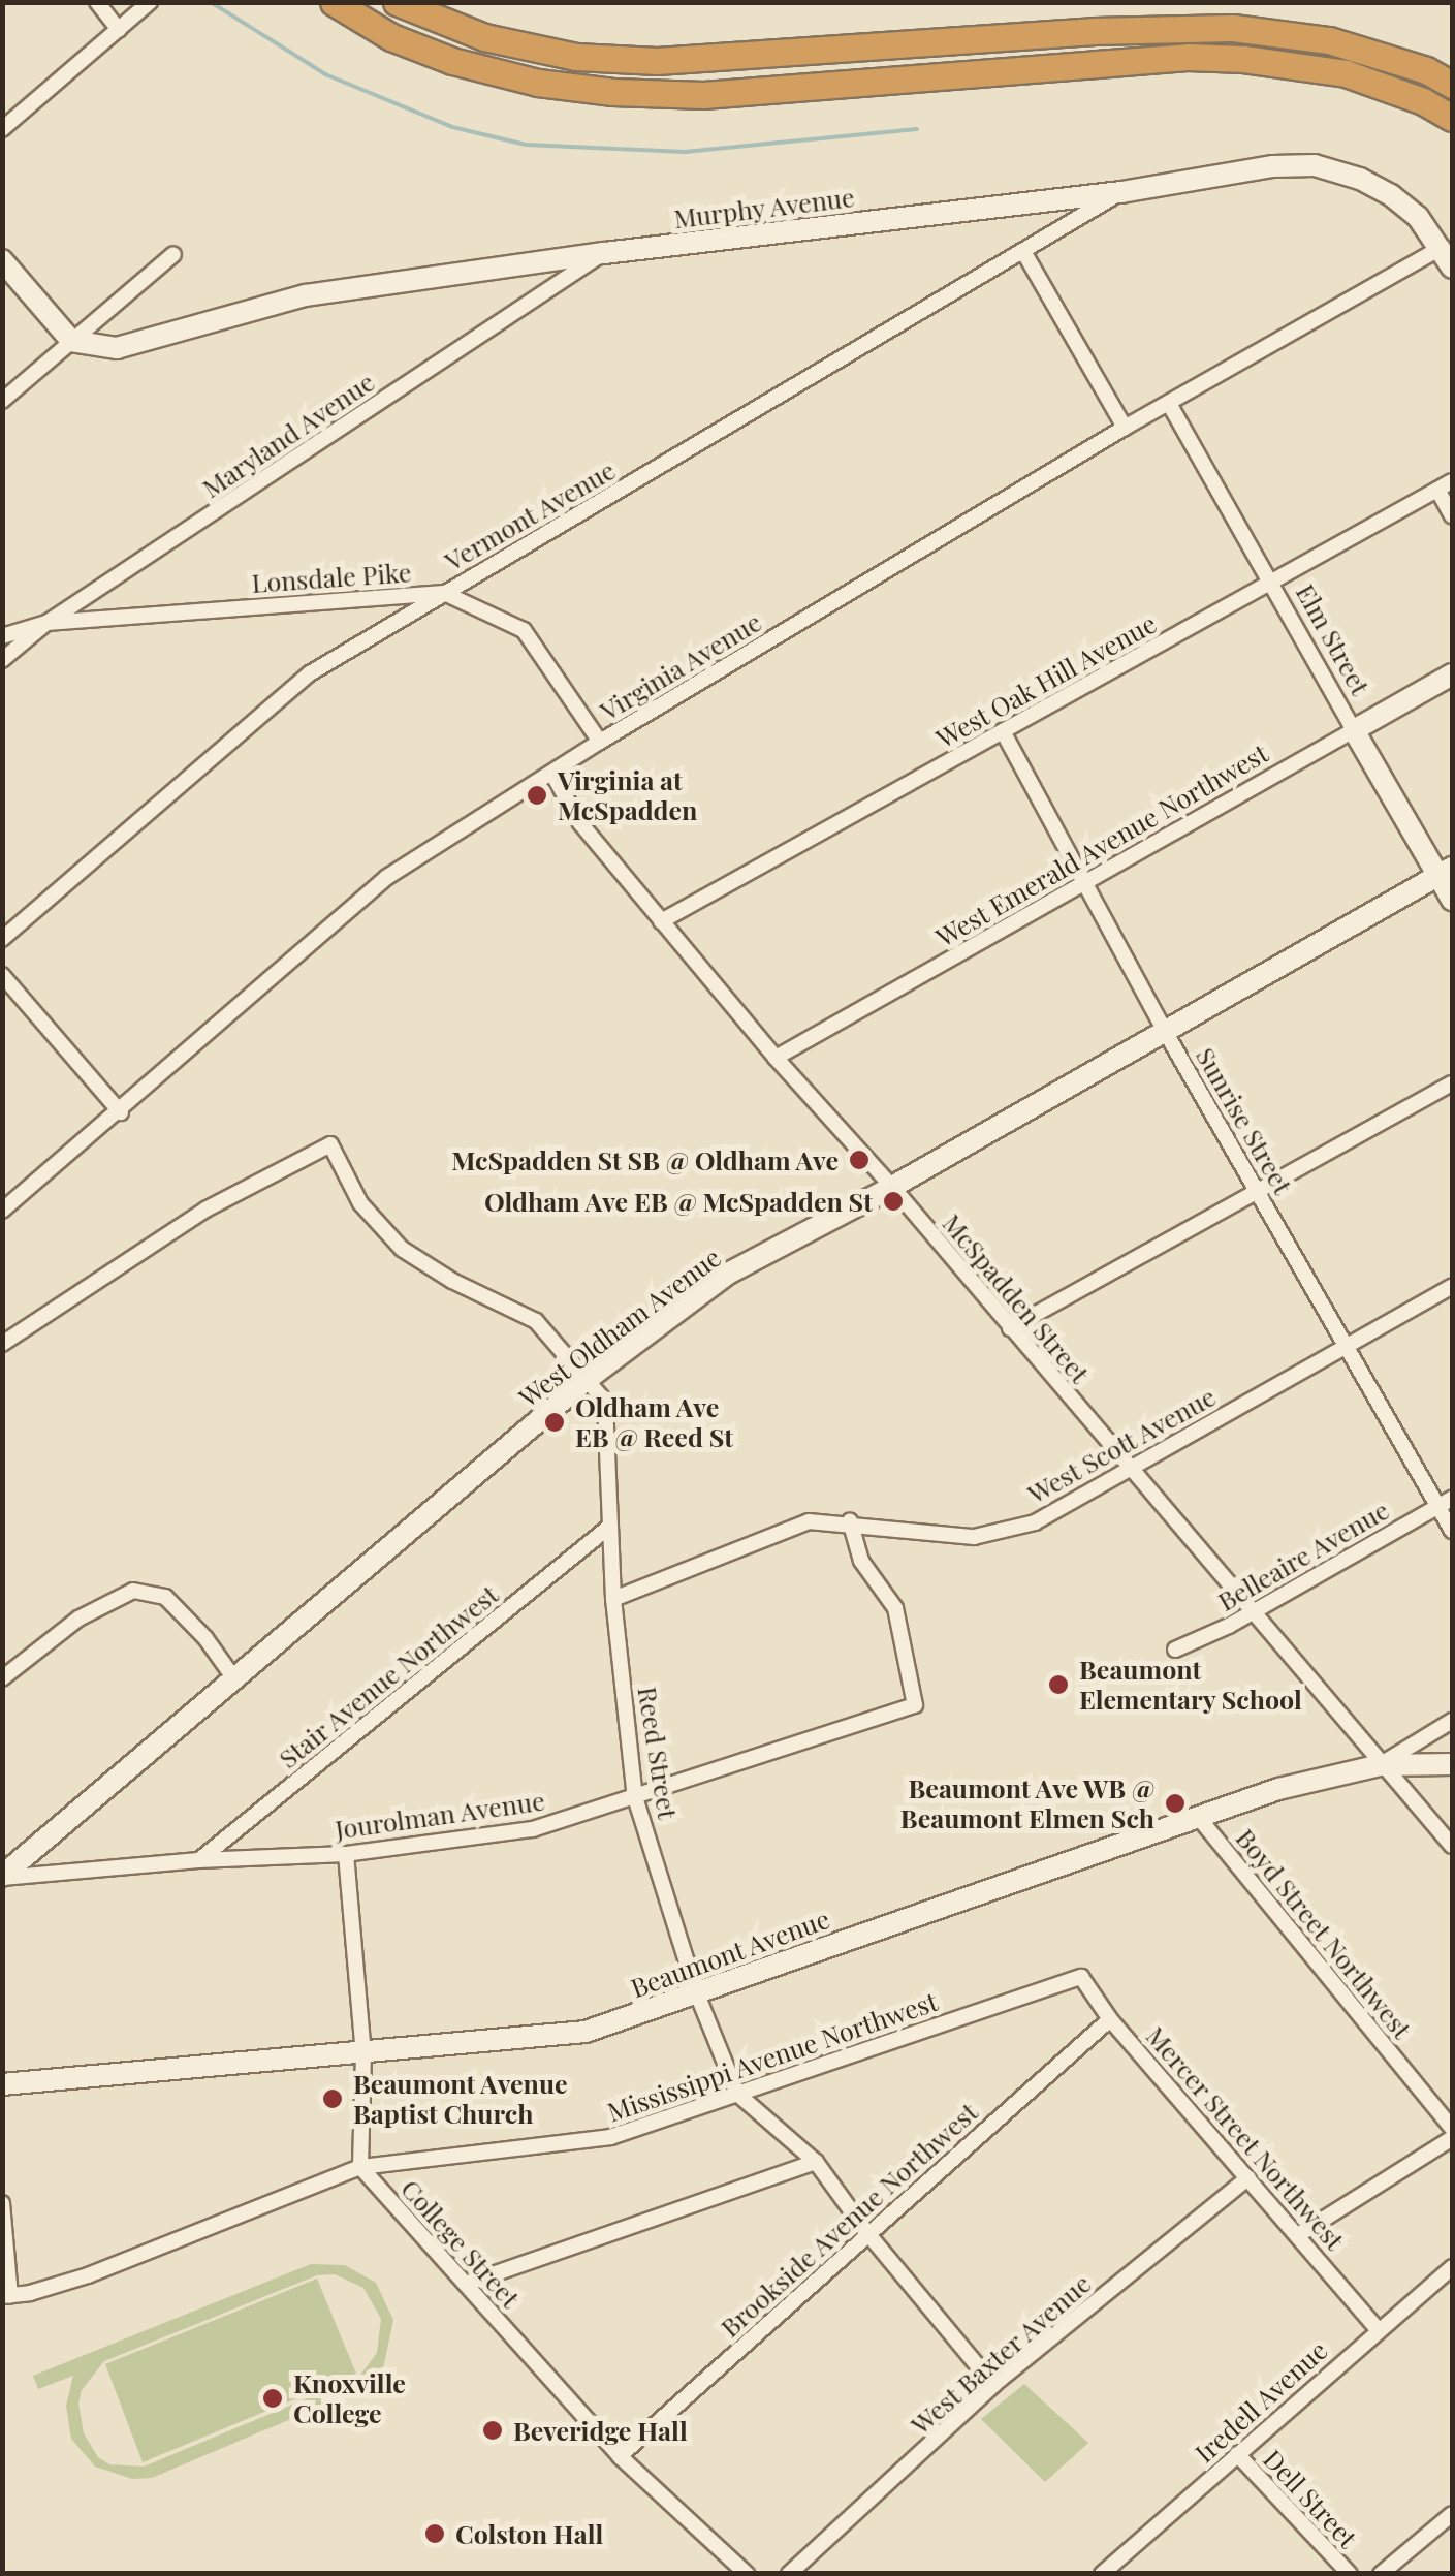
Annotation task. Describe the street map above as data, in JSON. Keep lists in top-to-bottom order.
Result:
{
  "streets": {
    "street": [
      "Murphy Avenue",
      "Maryland Avenue",
      "Vermont Avenue",
      "Lonsdale Pike",
      "Elm Street",
      "Virginia Avenue",
      "West Oak Hill Avenue",
      "West Emerald Avenue Northwest",
      "Sunrise Street",
      "McSpadden Street",
      "West Oldham Avenue",
      "West Scott Avenue",
      "Belleaire Avenue",
      "Stair Avenue Northwest",
      "Reed Street",
      "Jourolman Avenue",
      "Boyd Street Northwest",
      "Beaumont Avenue",
      "Mississippi Avenue Northwest",
      "Mercer Street Northwest",
      "Brookside Avenue Northwest",
      "College Street",
      "West Baxter Avenue",
      "Iredell Avenue",
      "Dell Street"
    ]
  },
  "crossings": [
    ["Murphy Avenue", "Maryland Avenue"],
    ["Murphy Avenue", "Vermont Avenue"],
    ["Murphy Avenue", "Virginia Avenue"],
    ["Maryland Avenue", "Lonsdale Pike"],
    ["Vermont Avenue", "Lonsdale Pike"],
    ["Lonsdale Pike", "Virginia Avenue"],
    ["Elm Street", "Virginia Avenue"],
    ["Elm Street", "West Oak Hill Avenue"],
    ["Elm Street", "West Emerald Avenue Northwest"],
    ["Elm Street", "West Oldham Avenue"],
    ["Virginia Avenue", "McSpadden Street"],
    ["West Oak Hill Avenue", "Sunrise Street"],
    ["West Oak Hill Avenue", "McSpadden Street"],
    ["West Emerald Avenue Northwest", "Sunrise Street"],
    ["West Emerald Avenue Northwest", "McSpadden Street"],
    ["Sunrise Street", "West Oldham Avenue"],
    ["Sunrise Street", "West Scott Avenue"],
    ["Sunrise Street", "Belleaire Avenue"],
    ["McSpadden Street", "West Oldham Avenue"],
    ["McSpadden Street", "West Scott Avenue"],
    ["McSpadden Street", "Belleaire Avenue"],
    ["McSpadden Street", "Beaumont Avenue"],
    ["West Oldham Avenue", "Reed Street"],
    ["West Oldham Avenue", "Jourolman Avenue"],
    ["West Scott Avenue", "Reed Street"],
    ["West Scott Avenue", "Jourolman Avenue"],
    ["Stair Avenue Northwest", "Reed Street"],
    ["Stair Avenue Northwest", "Jourolman Avenue"],
    ["Reed Street", "Jourolman Avenue"],
    ["Reed Street", "Beaumont Avenue"],
    ["Reed Street", "Mississippi Avenue Northwest"],
    ["Reed Street", "Brookside Avenue Northwest"],
    ["Reed Street", "West Baxter Avenue"],
    ["Boyd Street Northwest", "Beaumont Avenue"],
    ["Mississippi Avenue Northwest", "Mercer Street Northwest"],
    ["Mississippi Avenue Northwest", "College Street"],
    ["Mercer Street Northwest", "Brookside Avenue Northwest"],
    ["Mercer Street Northwest", "West Baxter Avenue"],
    ["Mercer Street Northwest", "Iredell Avenue"],
    ["Brookside Avenue Northwest", "College Street"],
    ["Iredell Avenue", "Dell Street"]
  ],
  "places": [
    "Virginia at McSpadden",
    "McSpadden St SB @ Oldham Ave",
    "Oldham Ave EB @ McSpadden St",
    "Oldham Ave EB @ Reed St",
    "Beaumont Elementary School",
    "Beaumont Ave WB @ Beaumont Elmen Sch",
    "Beaumont Avenue Baptist Church",
    "Knoxville College",
    "Beveridge Hall",
    "Colston Hall"
  ]
}
